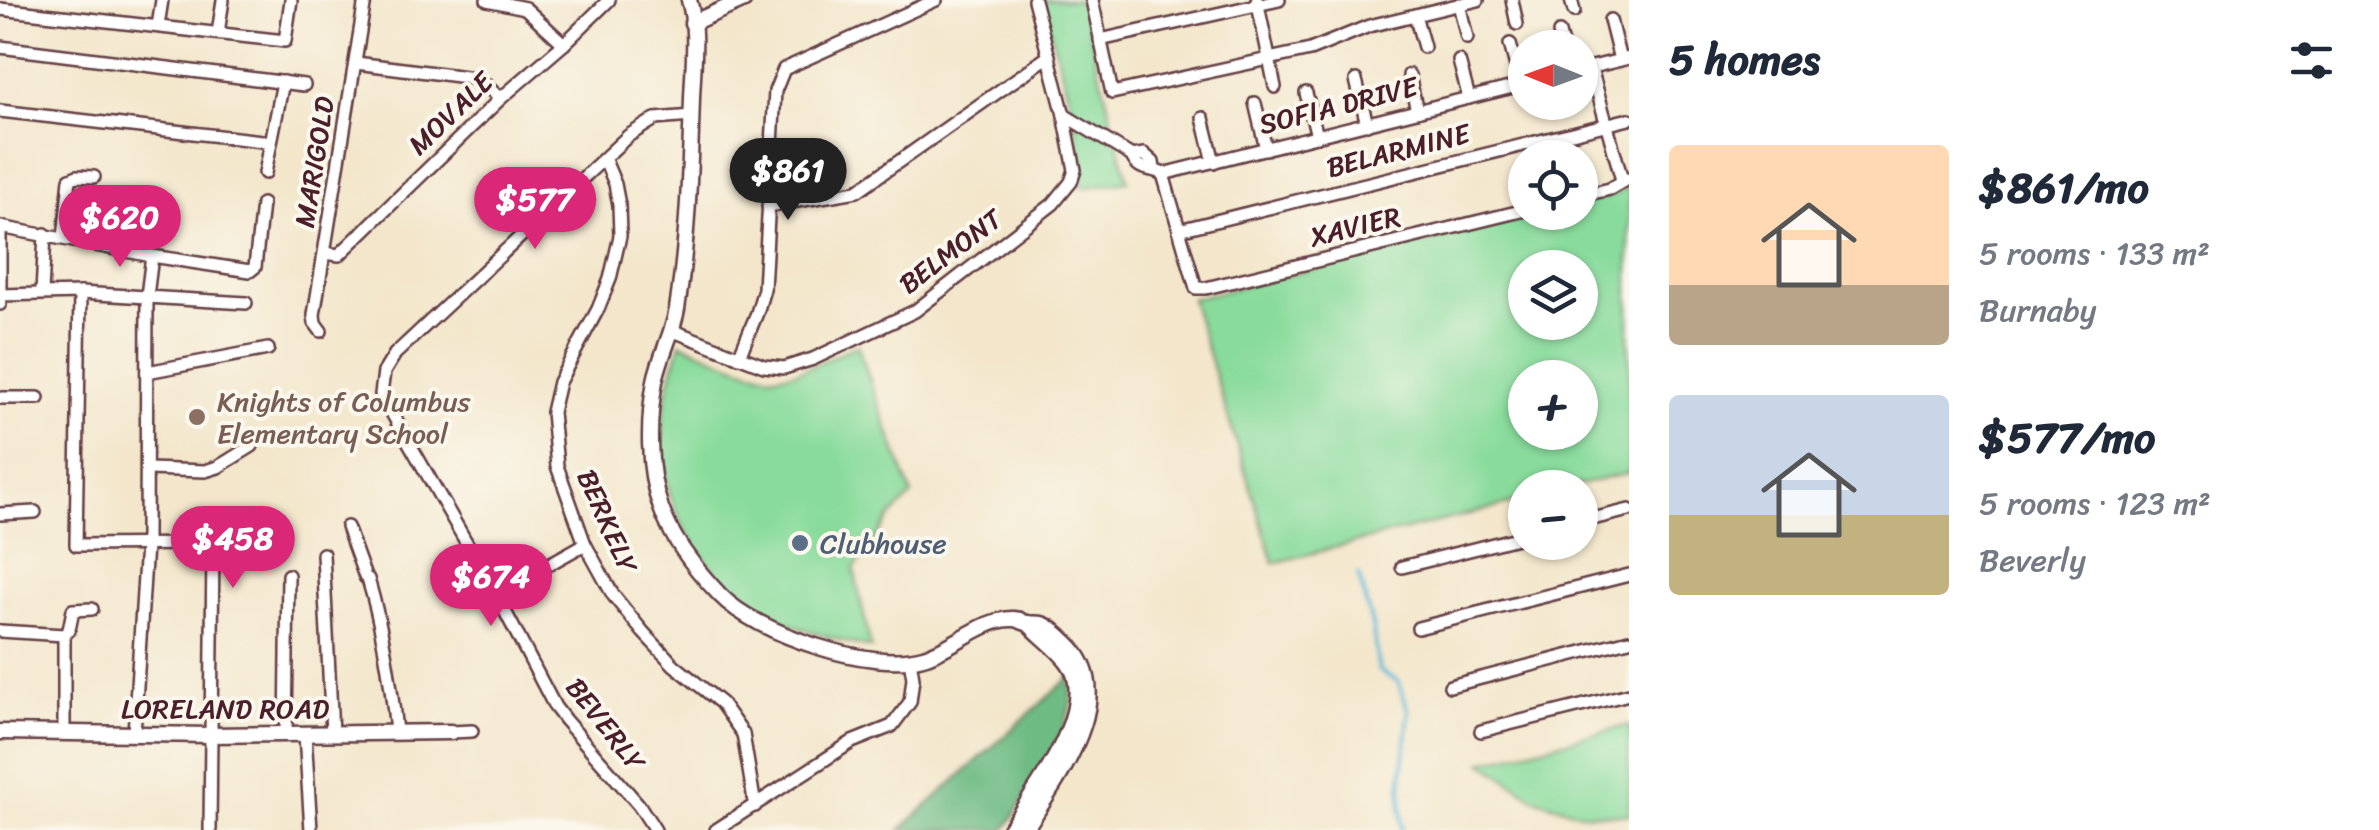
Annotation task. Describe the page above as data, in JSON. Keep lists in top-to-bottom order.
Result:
{
  "streets": {
    "street": [
      "SOFIA DRIVE",
      "MOVALE",
      "BELARMINE",
      "MARIGOLD",
      "XAVIER",
      "BELMONT",
      "BERKELY",
      "LORELAND ROAD",
      "BEVERLY"
    ]
  },
  "crossings": [
    ["MOVALE", "MARIGOLD"],
    ["BELARMINE", "XAVIER"],
    ["BERKELY", "BEVERLY"]
  ],
  "places": ["Knights of Columbus Elementary School", "Clubhouse"],
  "north": "left",
  "page": {
    "heading": "5 homes",
    "map_buttons": ["+", "−"],
    "list": [
      {
        "name": "$861/mo",
        "note": "5 rooms · 133 m² · Burnaby"
      },
      {
        "name": "$577/mo",
        "note": "5 rooms · 123 m² · Beverly"
      }
    ],
    "price": [
      "$861",
      "$577",
      "$620",
      "$458",
      "$674"
    ]
  }
}
